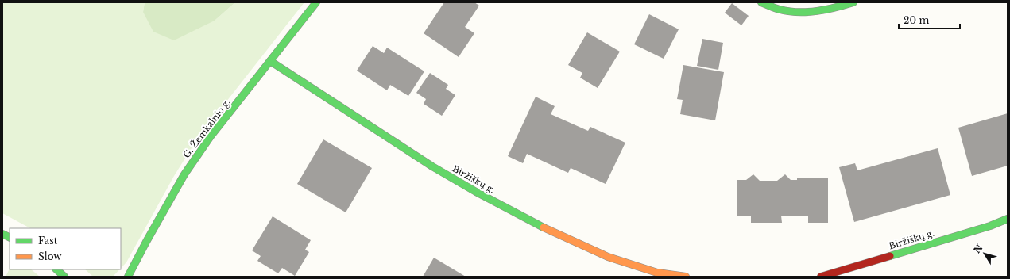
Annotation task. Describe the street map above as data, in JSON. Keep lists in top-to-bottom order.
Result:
{
  "streets": {
    "street": ["G. Žemkalnio g.", "Biržiškų g."]
  },
  "crossings": [
    ["G. Žemkalnio g.", "Biržiškų g."]
  ],
  "legend": ["Fast", "Slow"],
  "scale_bar": "20 m",
  "north": "top left"
}
